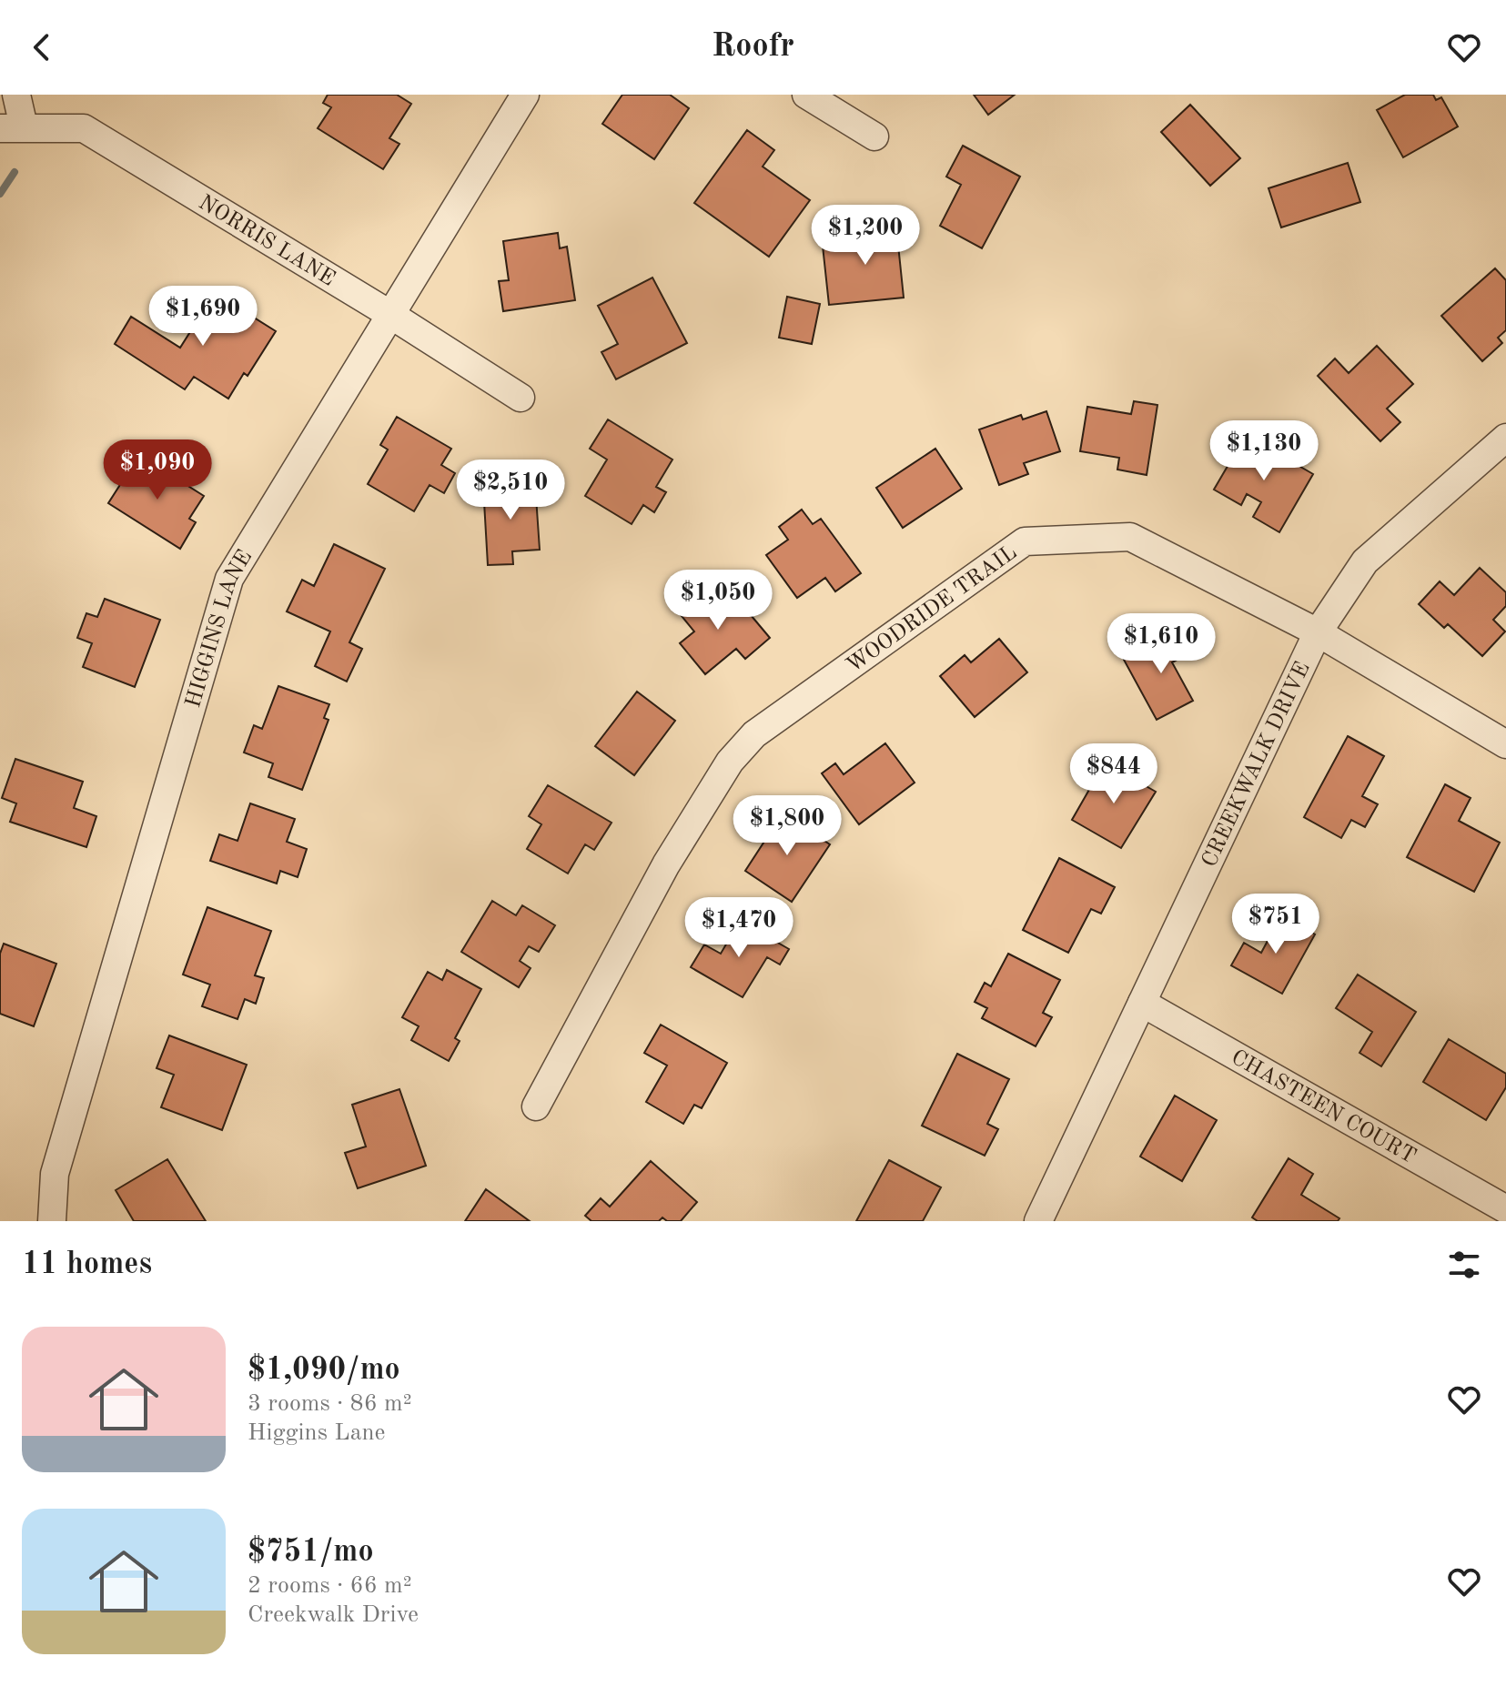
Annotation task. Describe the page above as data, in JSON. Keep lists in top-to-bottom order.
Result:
{
  "streets": {
    "street": [
      "NORRIS LANE",
      "WOODRIDE TRAIL",
      "HIGGINS LANE",
      "CREEKWALK DRIVE",
      "CHASTEEN COURT"
    ]
  },
  "crossings": [
    ["NORRIS LANE", "HIGGINS LANE"],
    ["WOODRIDE TRAIL", "CREEKWALK DRIVE"],
    ["CREEKWALK DRIVE", "CHASTEEN COURT"]
  ],
  "page": {
    "header": "Roofr",
    "price": [
      "$1,200",
      "$1,690",
      "$1,130",
      "$1,090",
      "$2,510",
      "$1,050",
      "$1,610",
      "$844",
      "$1,800",
      "$751",
      "$1,470"
    ],
    "heading": "11 homes",
    "list": [
      {
        "name": "$1,090/mo",
        "note": "3 rooms · 86 m² · Higgins Lane"
      },
      {
        "name": "$751/mo",
        "note": "2 rooms · 66 m² · Creekwalk Drive"
      }
    ]
  }
}
